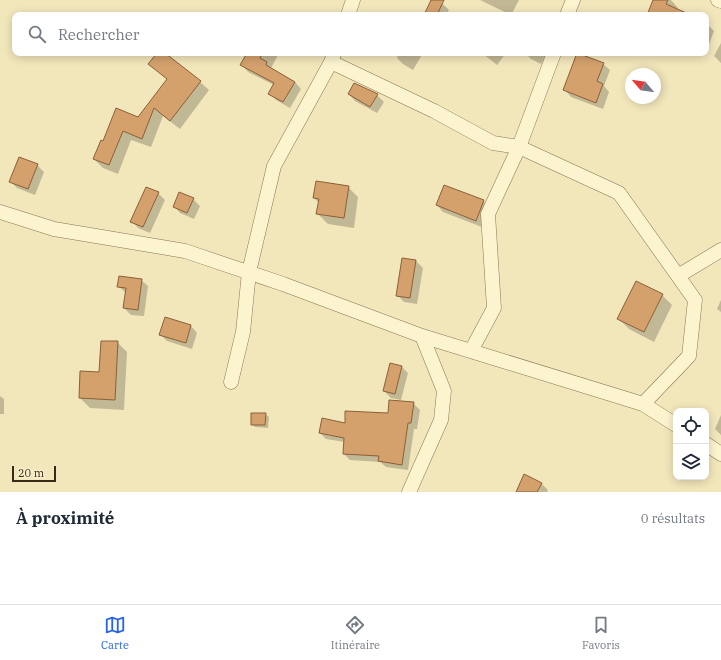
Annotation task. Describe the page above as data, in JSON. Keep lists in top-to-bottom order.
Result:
{
  "scale_bar": "20 m",
  "north": "top left",
  "page": {
    "search": "Rechercher",
    "scale": "20 m",
    "heading": ["À proximité", "0 résultats"],
    "nav": ["Carte", "Itinéraire", "Favoris"]
  }
}
